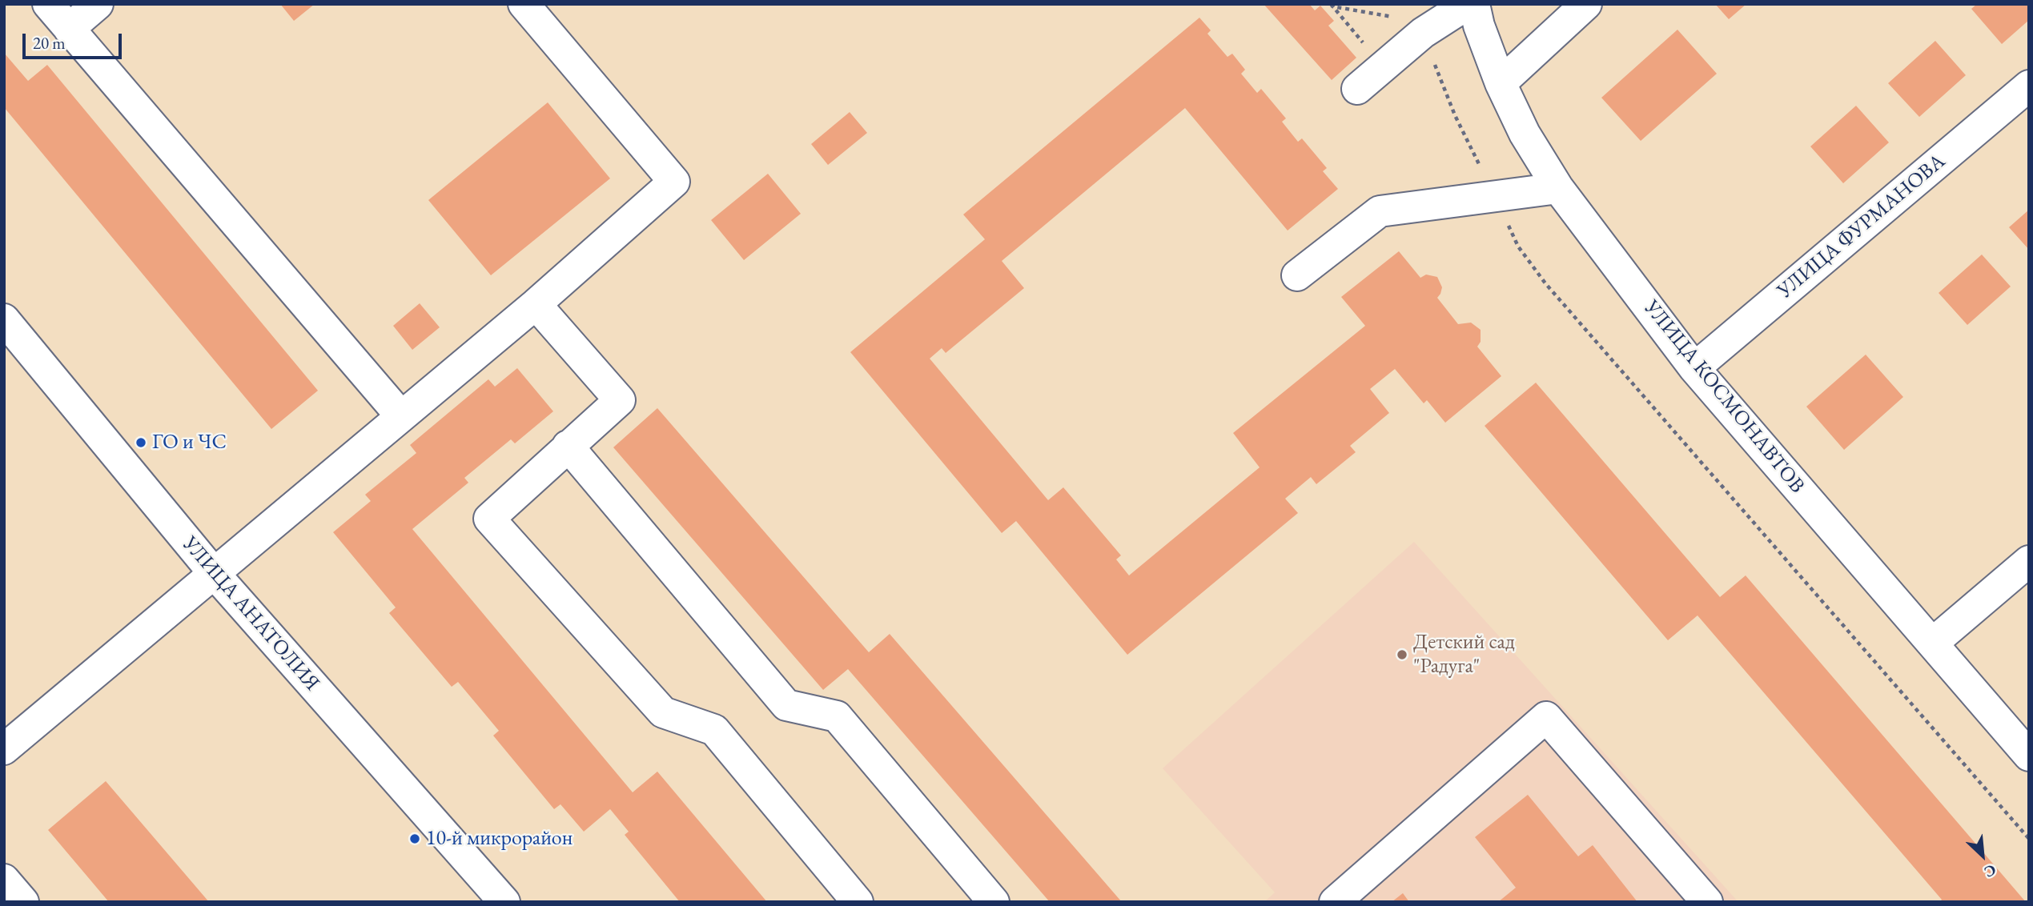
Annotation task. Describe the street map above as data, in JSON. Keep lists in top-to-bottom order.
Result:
{
  "streets": {
    "street": ["УЛИЦА ФУРМАНОВА", "УЛИЦА КОСМОНАВТОВ", "УЛИЦА АНАТОЛИЯ"]
  },
  "crossings": [
    ["УЛИЦА ФУРМАНОВА", "УЛИЦА КОСМОНАВТОВ"]
  ],
  "places": ["ГО и ЧС", "Детский сад \"Радуга\"", "10-й микрорайон"],
  "scale_bar": "20 m",
  "north": "bottom right"
}
